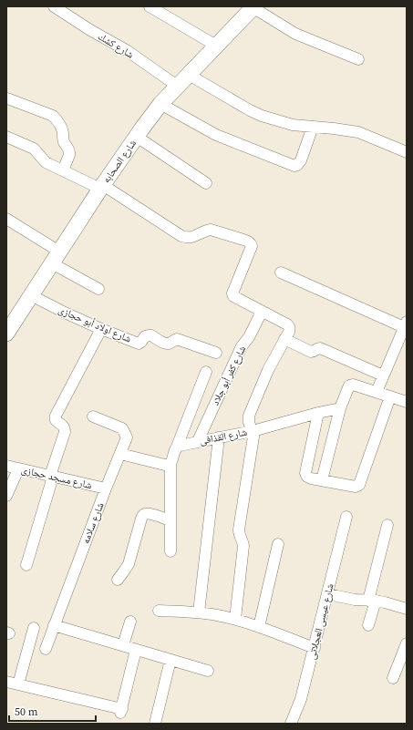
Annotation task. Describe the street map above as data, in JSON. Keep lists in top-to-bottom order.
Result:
{
  "streets": {
    "street": [
      "شارع كشك",
      "شارع الصحابه",
      "شارع اولاد أبو حجازى",
      "شارع كفر أبو جلاد",
      "شارع القذافى",
      "شارع مسجد حجازى",
      "شارع سلامه",
      "شارع عيسى العجلاتى"
    ]
  },
  "crossings": [
    ["شارع كشك", "شارع الصحابه"],
    ["شارع الصحابه", "شارع اولاد أبو حجازى"],
    ["شارع كفر أبو جلاد", "شارع القذافى"],
    ["شارع مسجد حجازى", "شارع سلامه"]
  ],
  "scale_bar": "50 m"
}
